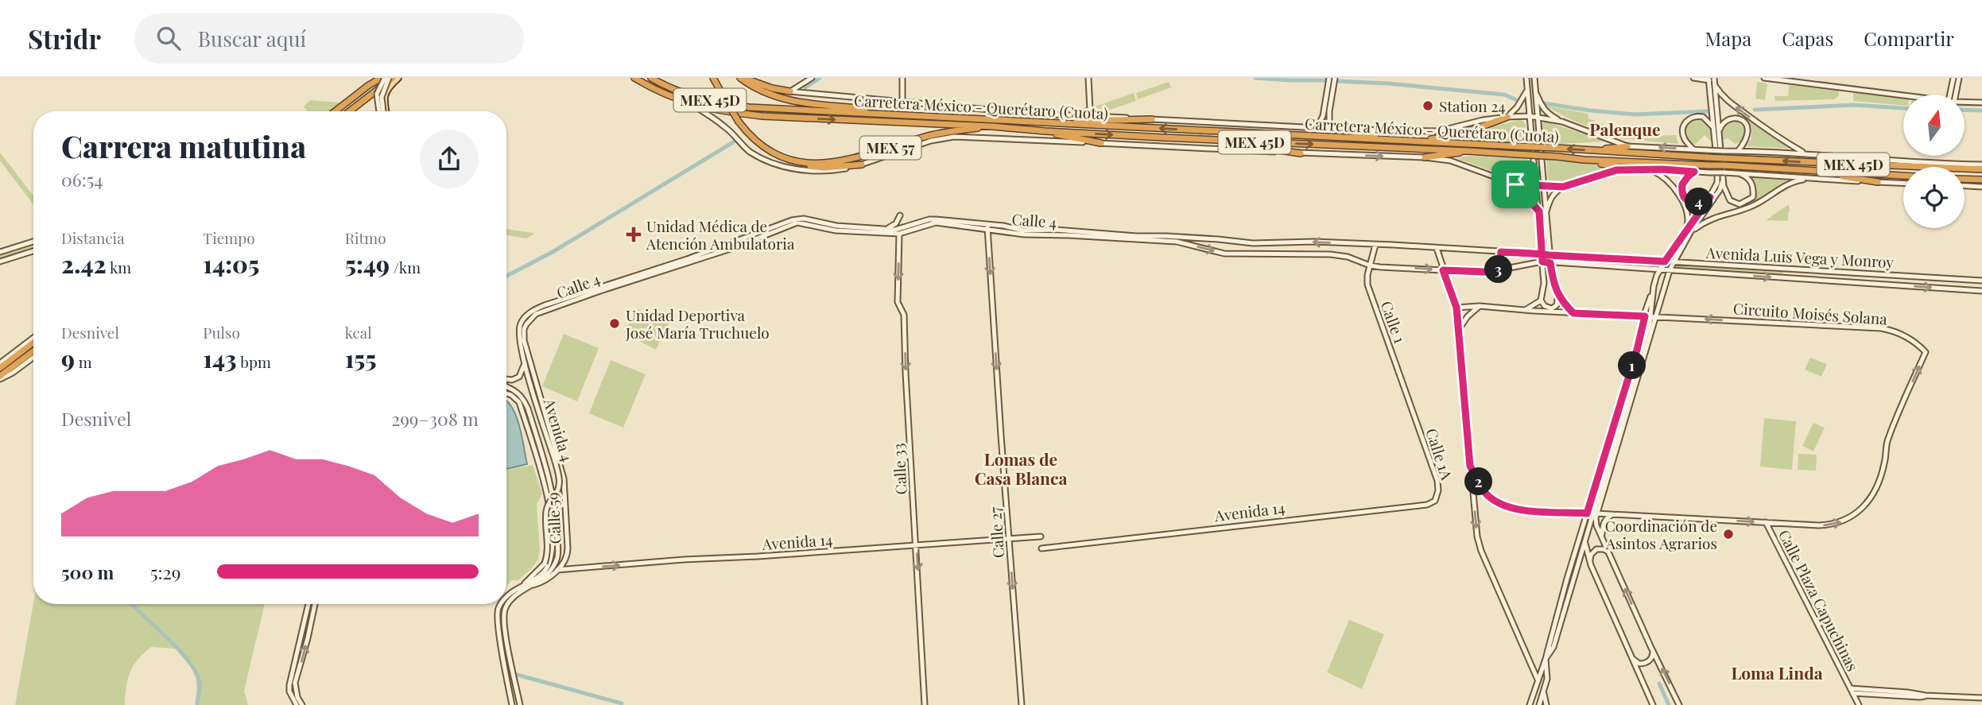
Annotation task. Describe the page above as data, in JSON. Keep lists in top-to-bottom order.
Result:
{
  "streets": {
    "highway": ["MEX 45D", "Carretera México - Querétaro (Cuota)", "MEX 57"],
    "main road": [
      "Calle 4",
      "Avenida Luis Vega y Monroy",
      "Circuito Moisés Solana",
      "Calle 1",
      "Avenida 4",
      "Calle 1A",
      "Calle 33",
      "Avenida 14",
      "Calle 59",
      "Calle 27",
      "Calle Plaza Capuchinas"
    ]
  },
  "crossings": [
    ["Carretera México - Querétaro (Cuota)", "MEX 57"],
    ["Calle 4", "Avenida Luis Vega y Monroy"],
    ["Calle 4", "Calle 1"],
    ["Calle 4", "Avenida 4"],
    ["Calle 4", "Calle 33"],
    ["Calle 4", "Calle 27"],
    ["Circuito Moisés Solana", "Calle Plaza Capuchinas"],
    ["Calle 1", "Calle 1A"],
    ["Avenida 4", "Calle 59"],
    ["Calle 1A", "Avenida 14"],
    ["Calle 33", "Avenida 14"],
    ["Avenida 14", "Calle 59"],
    ["Avenida 14", "Calle 27"]
  ],
  "one_way": ["Calle 33", "Avenida 14", "Calle 27"],
  "districts": ["Palenque", "Lomas de Casa Blanca", "Loma Linda"],
  "places": {
    "other": ["Station 24", "Unidad Deportiva José María Truchuelo", "Coordinación de Asintos Agrarios"],
    "health": ["Unidad Médica de Atención Ambulatoria"]
  },
  "north": "top",
  "page": {
    "header": "Stridr",
    "search": "Buscar aquí",
    "nav": ["Mapa", "Capas", "Compartir"],
    "heading": ["Carrera matutina", "06:54"],
    "pins": [
      "4",
      "3",
      "1",
      "2"
    ],
    "stats": [
      ["Distancia", "2.42 km"],
      ["Tiempo", "14:05"],
      ["Ritmo", "5:49 /km"],
      ["Desnivel", "9 m"],
      ["Pulso", "143 bpm"],
      ["kcal", "155"]
    ],
    "chart": ["Desnivel", "299–308 m"],
    "list": [
      {
        "name": "500 m",
        "note": "5:29"
      }
    ]
  }
}
